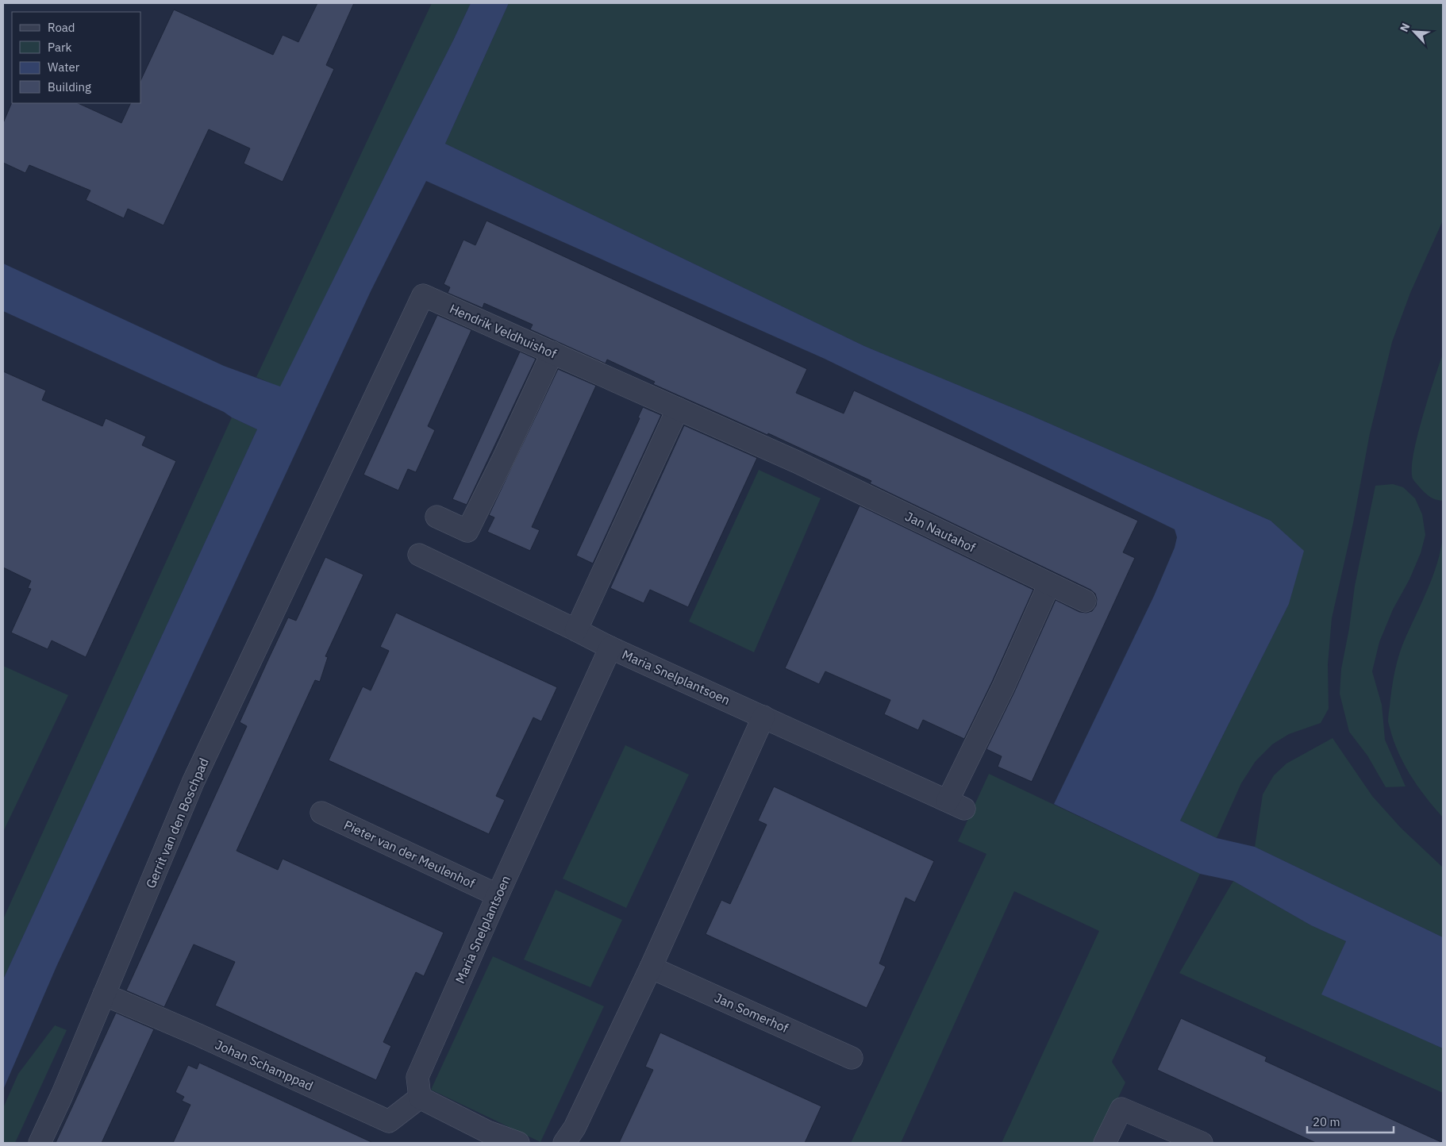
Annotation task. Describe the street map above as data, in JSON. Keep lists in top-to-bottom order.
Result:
{
  "streets": {
    "street": [
      "Hendrik Veldhuishof",
      "Jan Nautahof",
      "Maria Snelplantsoen",
      "Gerrit van den Boschpad",
      "Pieter van der Meulenhof",
      "Jan Somerhof",
      "Johan Schamppad"
    ]
  },
  "crossings": [
    ["Hendrik Veldhuishof", "Jan Nautahof"],
    ["Hendrik Veldhuishof", "Gerrit van den Boschpad"],
    ["Maria Snelplantsoen", "Pieter van der Meulenhof"],
    ["Maria Snelplantsoen", "Johan Schamppad"],
    ["Gerrit van den Boschpad", "Johan Schamppad"]
  ],
  "legend": [
    "Road",
    "Park",
    "Water",
    "Building"
  ],
  "scale_bar": "20 m",
  "north": "top left"
}
